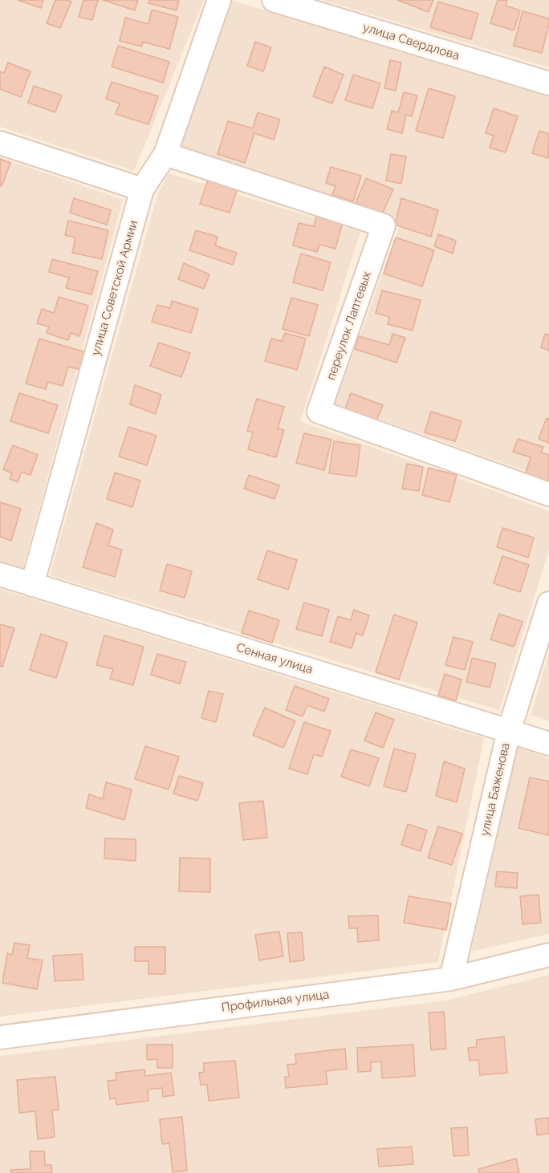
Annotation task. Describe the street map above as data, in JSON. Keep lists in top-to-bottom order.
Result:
{
  "streets": {
    "street": [
      "улица Свердлова",
      "улица Советской Армии",
      "переулок Лаптевых",
      "Сенная улица",
      "улица Баженова",
      "Профильная улица"
    ]
  },
  "crossings": [
    ["улица Советской Армии", "переулок Лаптевых"],
    ["улица Советской Армии", "Сенная улица"],
    ["Сенная улица", "улица Баженова"],
    ["улица Баженова", "Профильная улица"]
  ]
}
